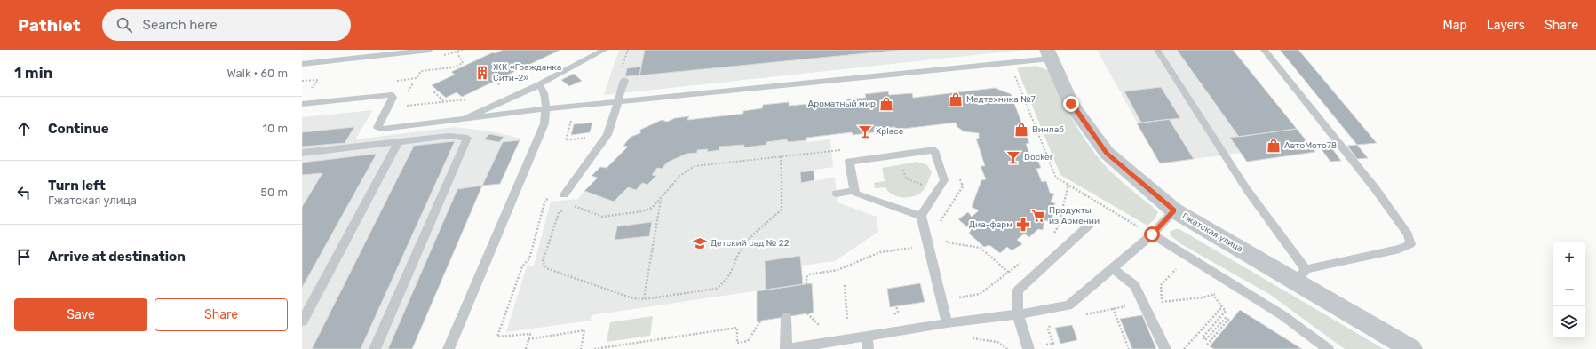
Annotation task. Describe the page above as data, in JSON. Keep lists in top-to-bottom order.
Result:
{
  "streets": {
    "street": ["Гжатская улица"]
  },
  "places": {
    "building": ["ЖК «Гражданка Сити-2»"],
    "shop": [
      "Медтехника №7",
      "Ароматный мир",
      "Винлаб",
      "АвтоМото78"
    ],
    "bar": ["Xplace", "Docker"],
    "supermarket": ["Продукты из Армении"],
    "pharmacy": ["Диа-фарм"],
    "school or university": ["Детский сад № 22"]
  },
  "page": {
    "header": "Pathlet",
    "search": "Search here",
    "nav": ["Map", "Layers", "Share"],
    "heading": ["1 min", "Walk · 60 m"],
    "list": [
      ["Continue", "10 m"],
      ["Turn left", "Гжатская улица", "50 m"],
      "Arrive at destination"
    ],
    "map_buttons": ["+", "−"],
    "buttons": ["Save", "Share"]
  }
}
